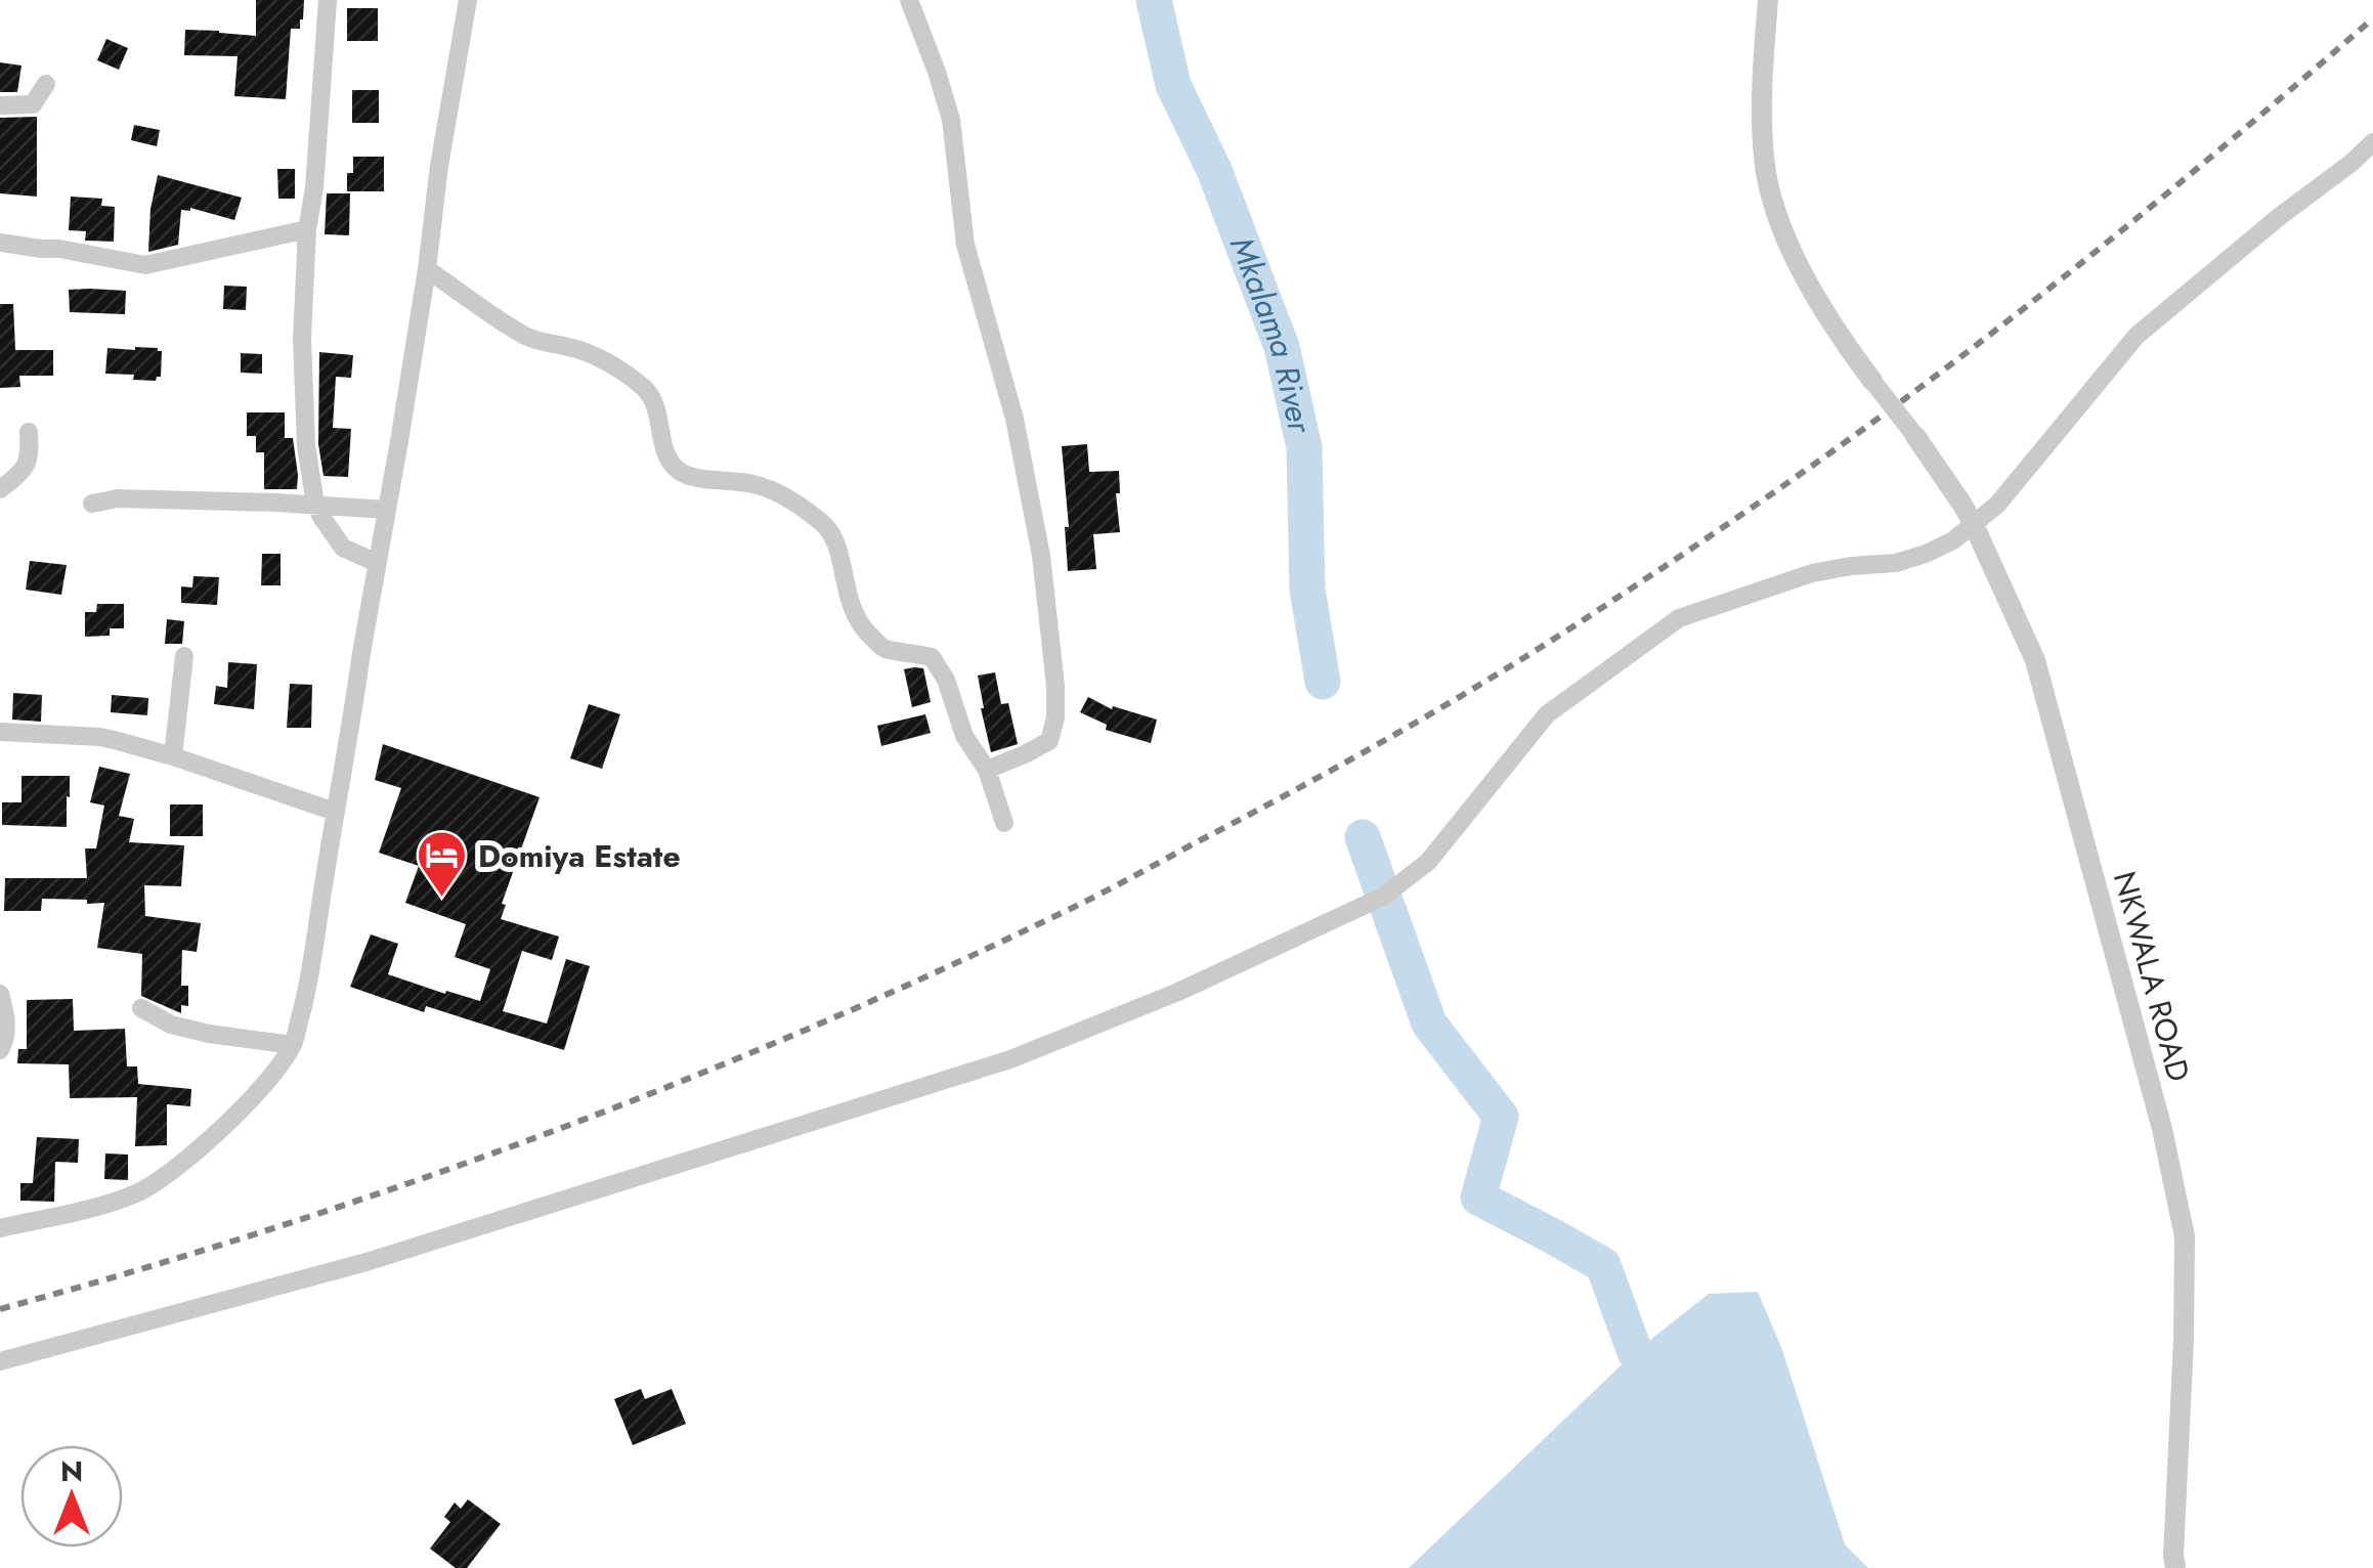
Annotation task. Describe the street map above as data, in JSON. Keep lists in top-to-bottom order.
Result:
{
  "streets": {
    "street": ["NKWALA ROAD"]
  },
  "water": ["Mkalama River"],
  "places": {
    "hotel": ["Domiya Estate"]
  },
  "north": "top"
}
